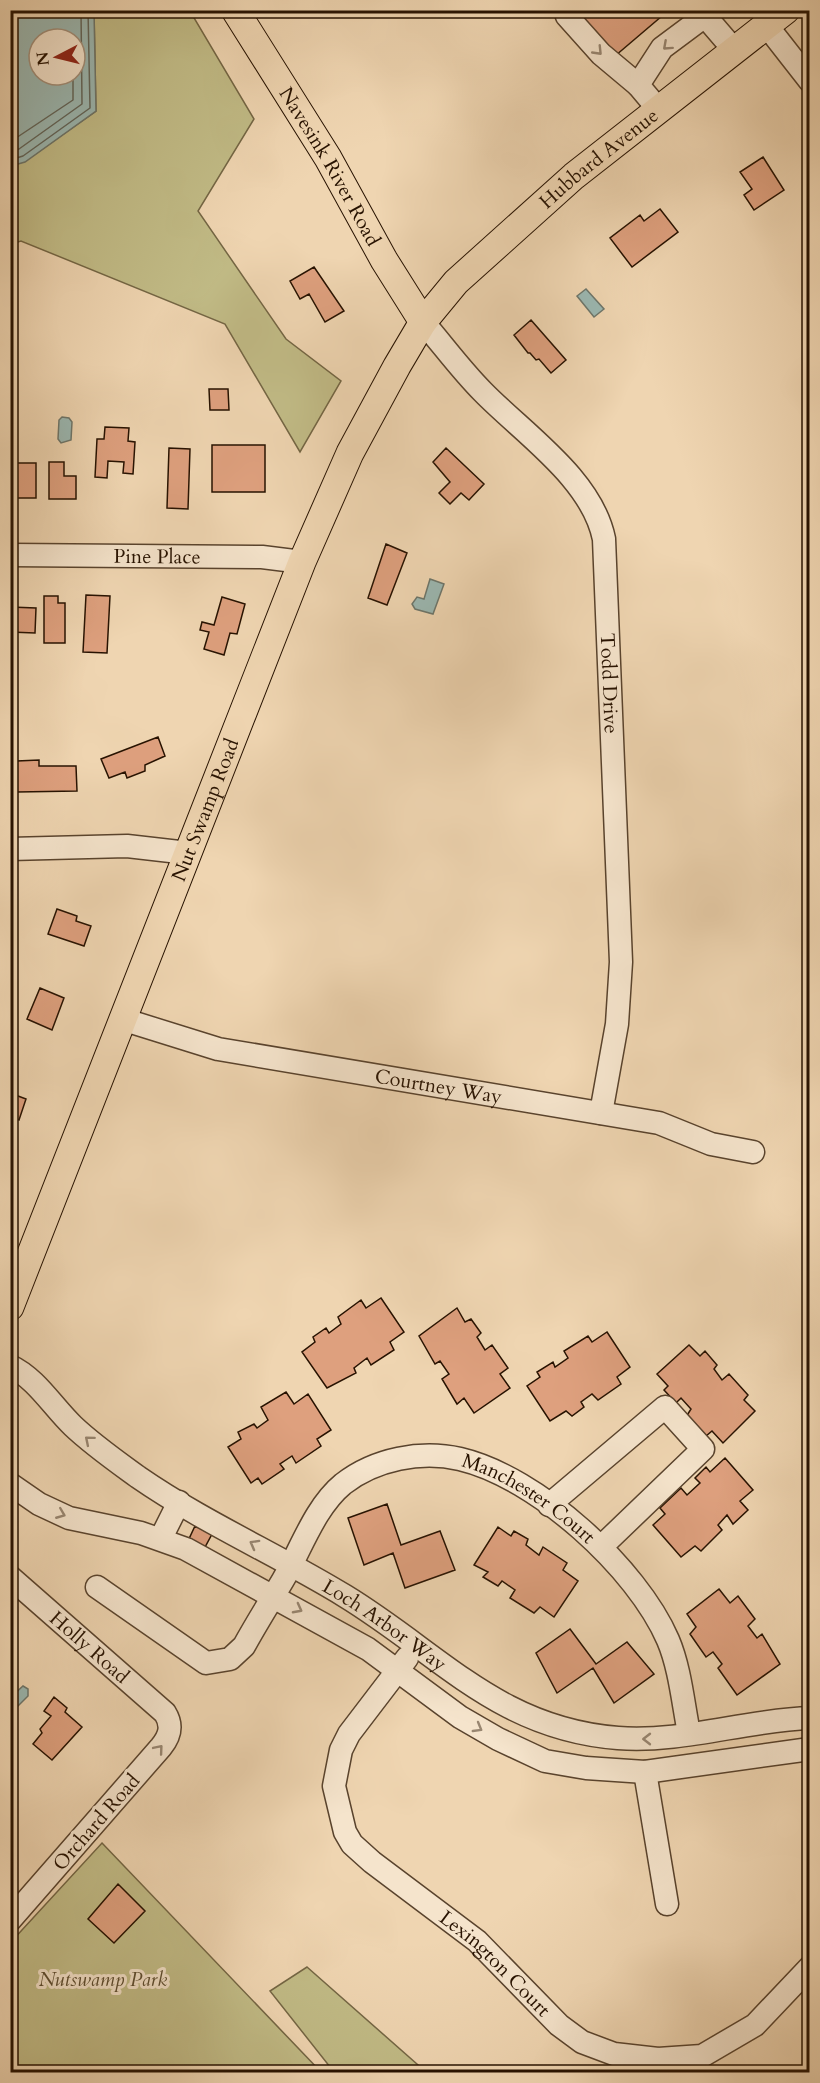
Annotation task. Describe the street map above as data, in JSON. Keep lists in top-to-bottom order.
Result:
{
  "streets": {
    "main road": ["Hubbard Avenue", "Navesink River Road", "Nut Swamp Road"],
    "street": [
      "Pine Place",
      "Todd Drive",
      "Courtney Way",
      "Manchester Court",
      "Loch Arbor Way",
      "Holly Road",
      "Orchard Road",
      "Lexington Court"
    ]
  },
  "crossings": [
    ["Hubbard Avenue", "Navesink River Road"],
    ["Hubbard Avenue", "Todd Drive"],
    ["Hubbard Avenue", "Nut Swamp Road"],
    ["Navesink River Road", "Todd Drive"],
    ["Navesink River Road", "Nut Swamp Road"],
    ["Pine Place", "Nut Swamp Road"],
    ["Todd Drive", "Nut Swamp Road"],
    ["Todd Drive", "Courtney Way"],
    ["Nut Swamp Road", "Courtney Way"],
    ["Manchester Court", "Loch Arbor Way"],
    ["Loch Arbor Way", "Lexington Court"],
    ["Holly Road", "Orchard Road"]
  ],
  "one_way": ["Orchard Road"],
  "parks": ["Nutswamp Park"],
  "north": "left"
}
